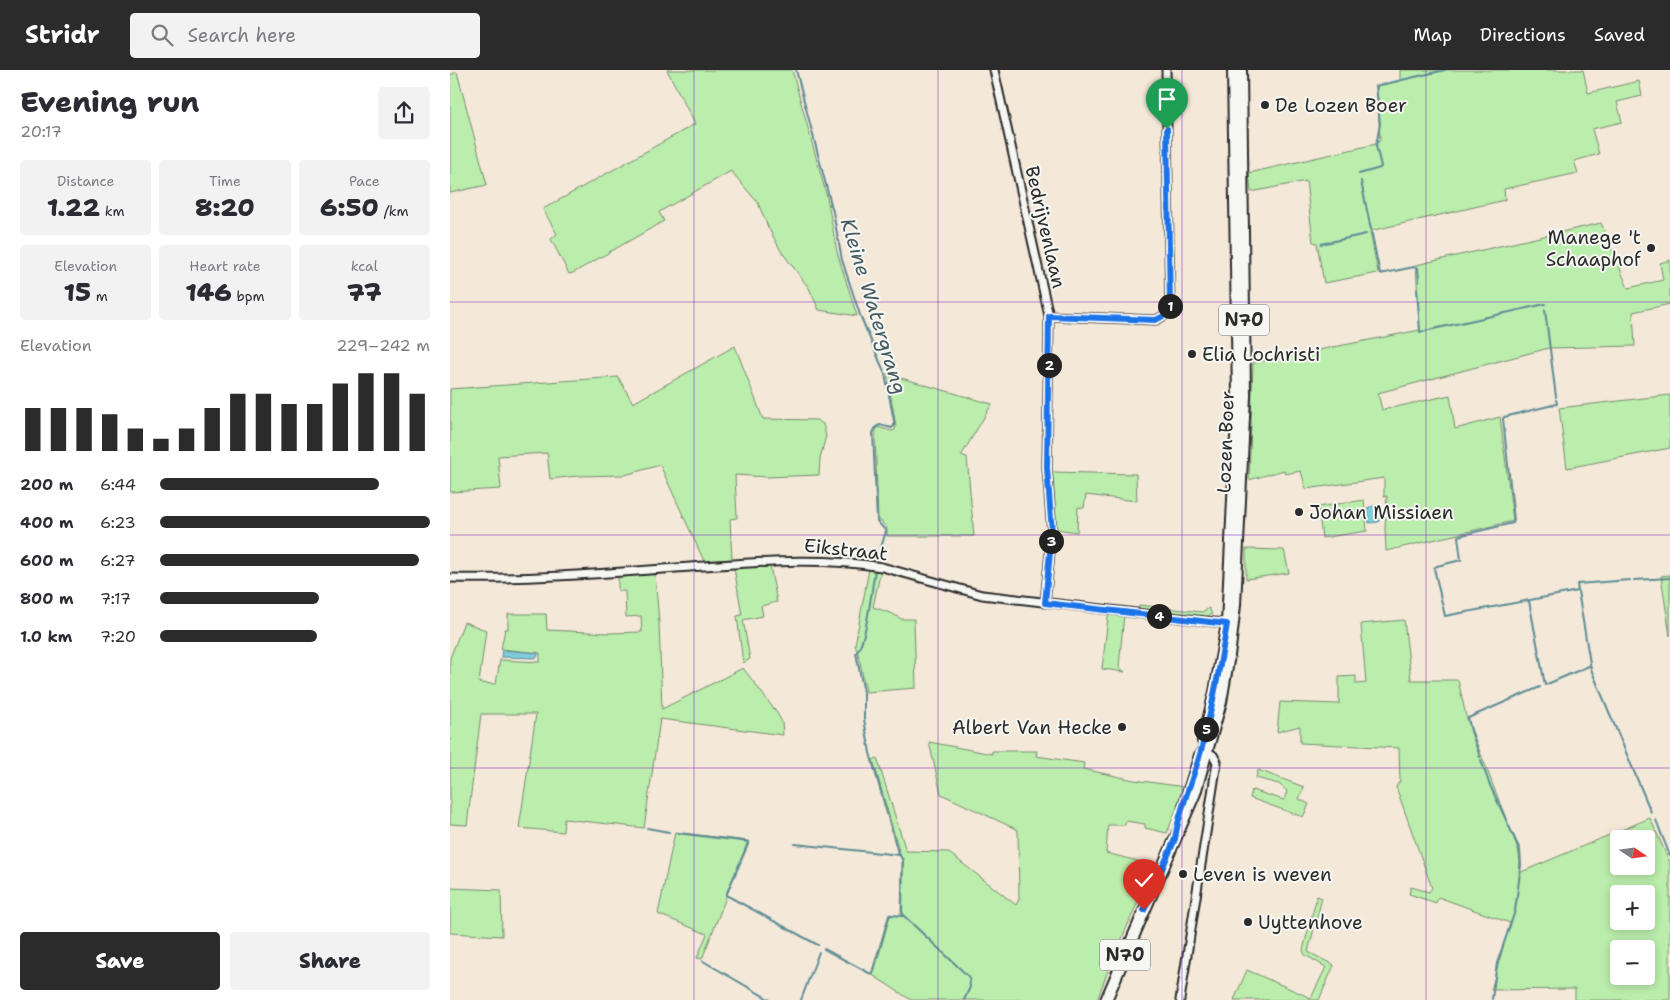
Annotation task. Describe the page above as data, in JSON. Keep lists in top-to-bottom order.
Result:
{
  "streets": {
    "main road": ["N70", "Lozen Boer"],
    "street": ["Bedrijvenlaan", "Eikstraat"]
  },
  "crossings": [
    ["Bedrijvenlaan", "Eikstraat"],
    ["N70", "Lozen Boer"],
    ["N70", "Eikstraat"],
    ["Lozen Boer", "Eikstraat"]
  ],
  "water": ["Kleine Watergrang"],
  "places": [
    "De Lozen Boer",
    "Manege 't Schaaphof",
    "Elia Lochristi",
    "Johan Missiaen",
    "Albert Van Hecke",
    "Leven is weven",
    "Uyttenhove"
  ],
  "north": "right",
  "page": {
    "header": "Stridr",
    "search": "Search here",
    "nav": ["Map", "Directions", "Saved"],
    "heading": ["Evening run", "20:17"],
    "stats": [
      ["Distance", "1.22 km"],
      ["Time", "8:20"],
      ["Pace", "6:50 /km"],
      ["Elevation", "15 m"],
      ["Heart rate", "146 bpm"],
      ["kcal", "77"]
    ],
    "pins": [
      "1",
      "2",
      "3",
      "4",
      "5"
    ],
    "chart": ["Elevation", "229–242 m"],
    "list": [
      {
        "name": "200 m",
        "note": "6:44"
      },
      {
        "name": "400 m",
        "note": "6:23"
      },
      {
        "name": "600 m",
        "note": "6:27"
      },
      {
        "name": "800 m",
        "note": "7:17"
      },
      {
        "name": "1.0 km",
        "note": "7:20"
      }
    ],
    "map_buttons": ["+", "−"],
    "buttons": ["Save", "Share"]
  }
}
